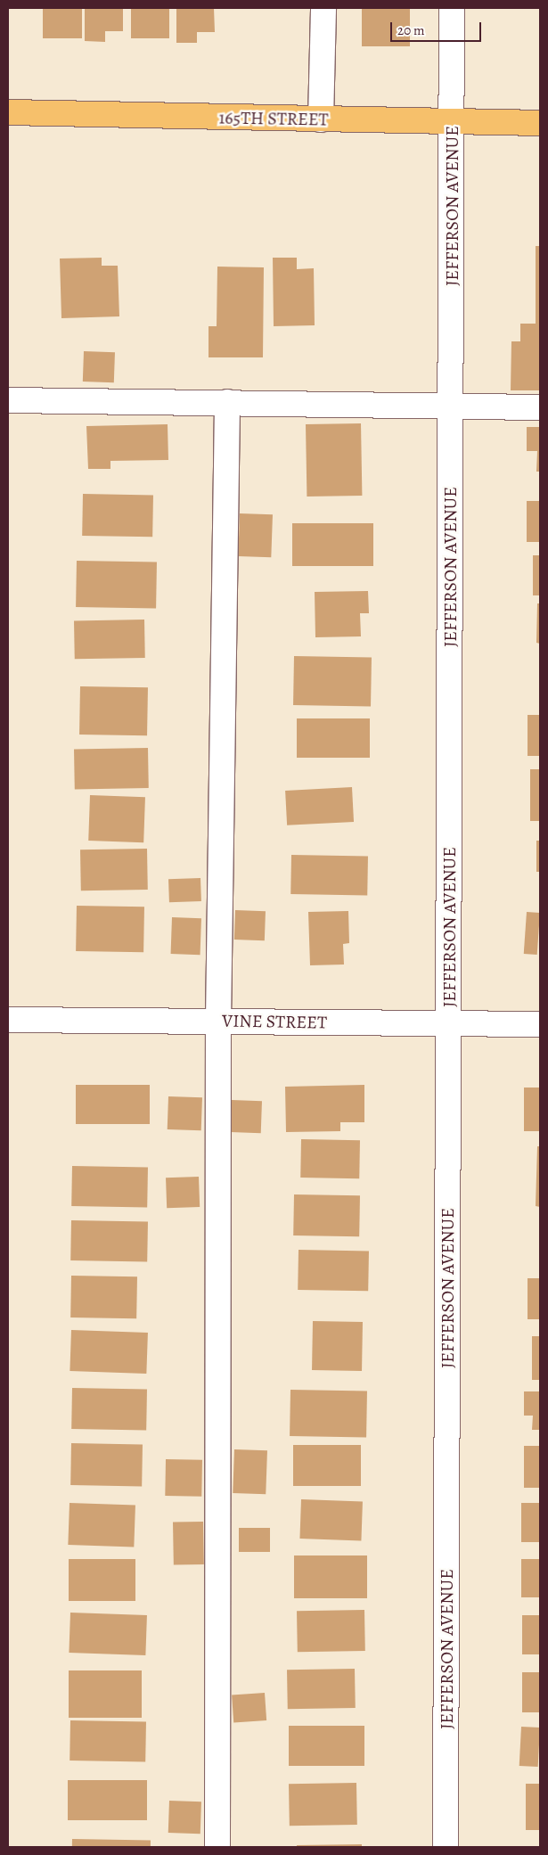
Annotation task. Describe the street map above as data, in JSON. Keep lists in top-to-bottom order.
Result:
{
  "streets": {
    "main road": ["165TH STREET"],
    "street": ["JEFFERSON AVENUE", "VINE STREET"]
  },
  "crossings": [
    ["165TH STREET", "JEFFERSON AVENUE"],
    ["JEFFERSON AVENUE", "VINE STREET"]
  ],
  "scale_bar": "20 m"
}
